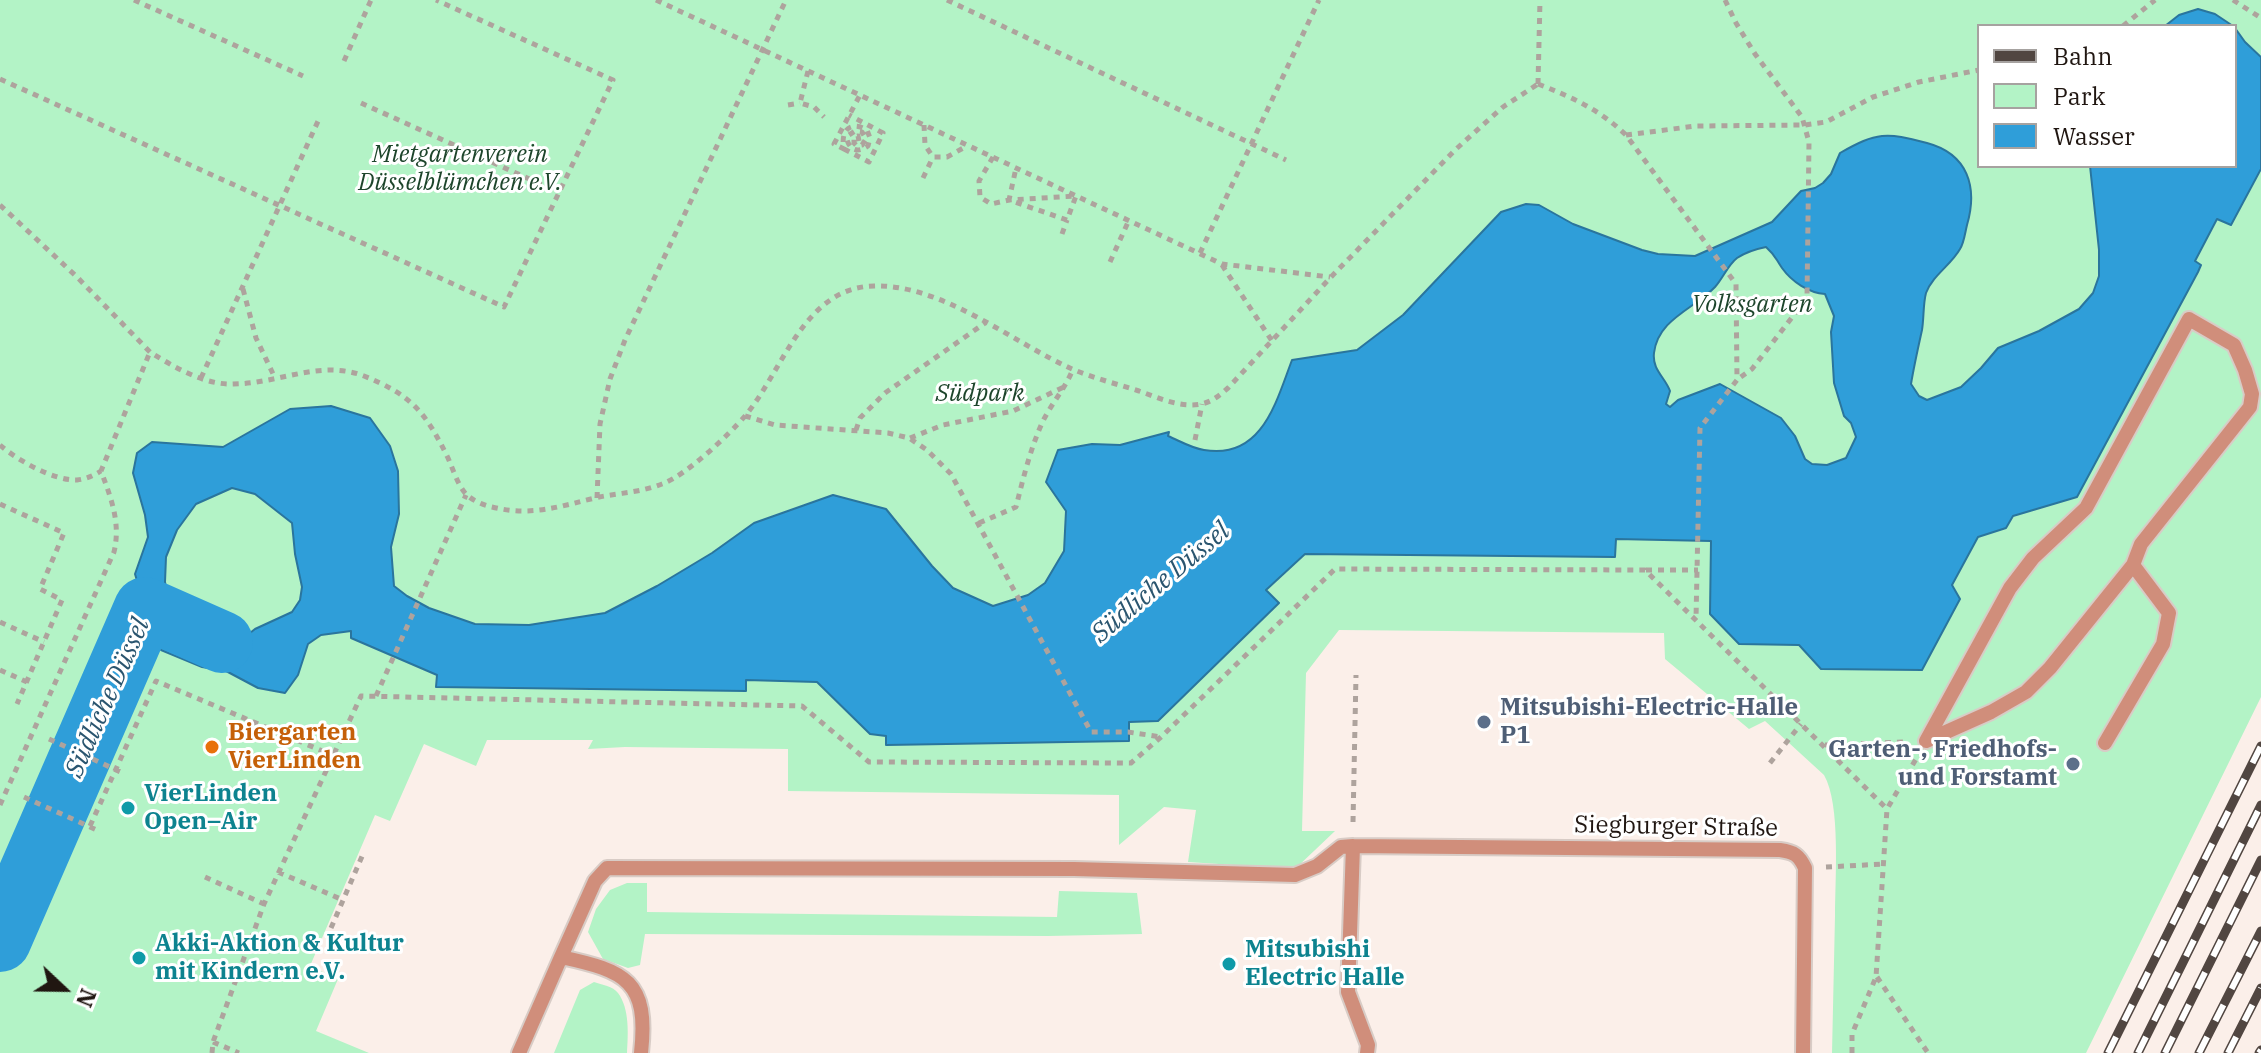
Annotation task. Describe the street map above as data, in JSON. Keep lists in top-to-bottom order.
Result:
{
  "streets": {
    "lane": ["Siegburger Straße"]
  },
  "water": ["Südliche Düssel"],
  "parks": ["Mietgartenverein Düsselblümchen e.V.", "Volksgarten", "Südpark"],
  "places": [
    "Mitsubishi-Electric-Halle P1",
    "Biergarten VierLinden",
    "Garten-, Friedhofs- und Forstamt",
    "VierLinden Open–Air",
    "Akki-Aktion & Kultur mit Kindern e.V.",
    "Mitsubishi Electric Halle"
  ],
  "legend": ["Bahn", "Park", "Wasser"],
  "north": "right"
}
